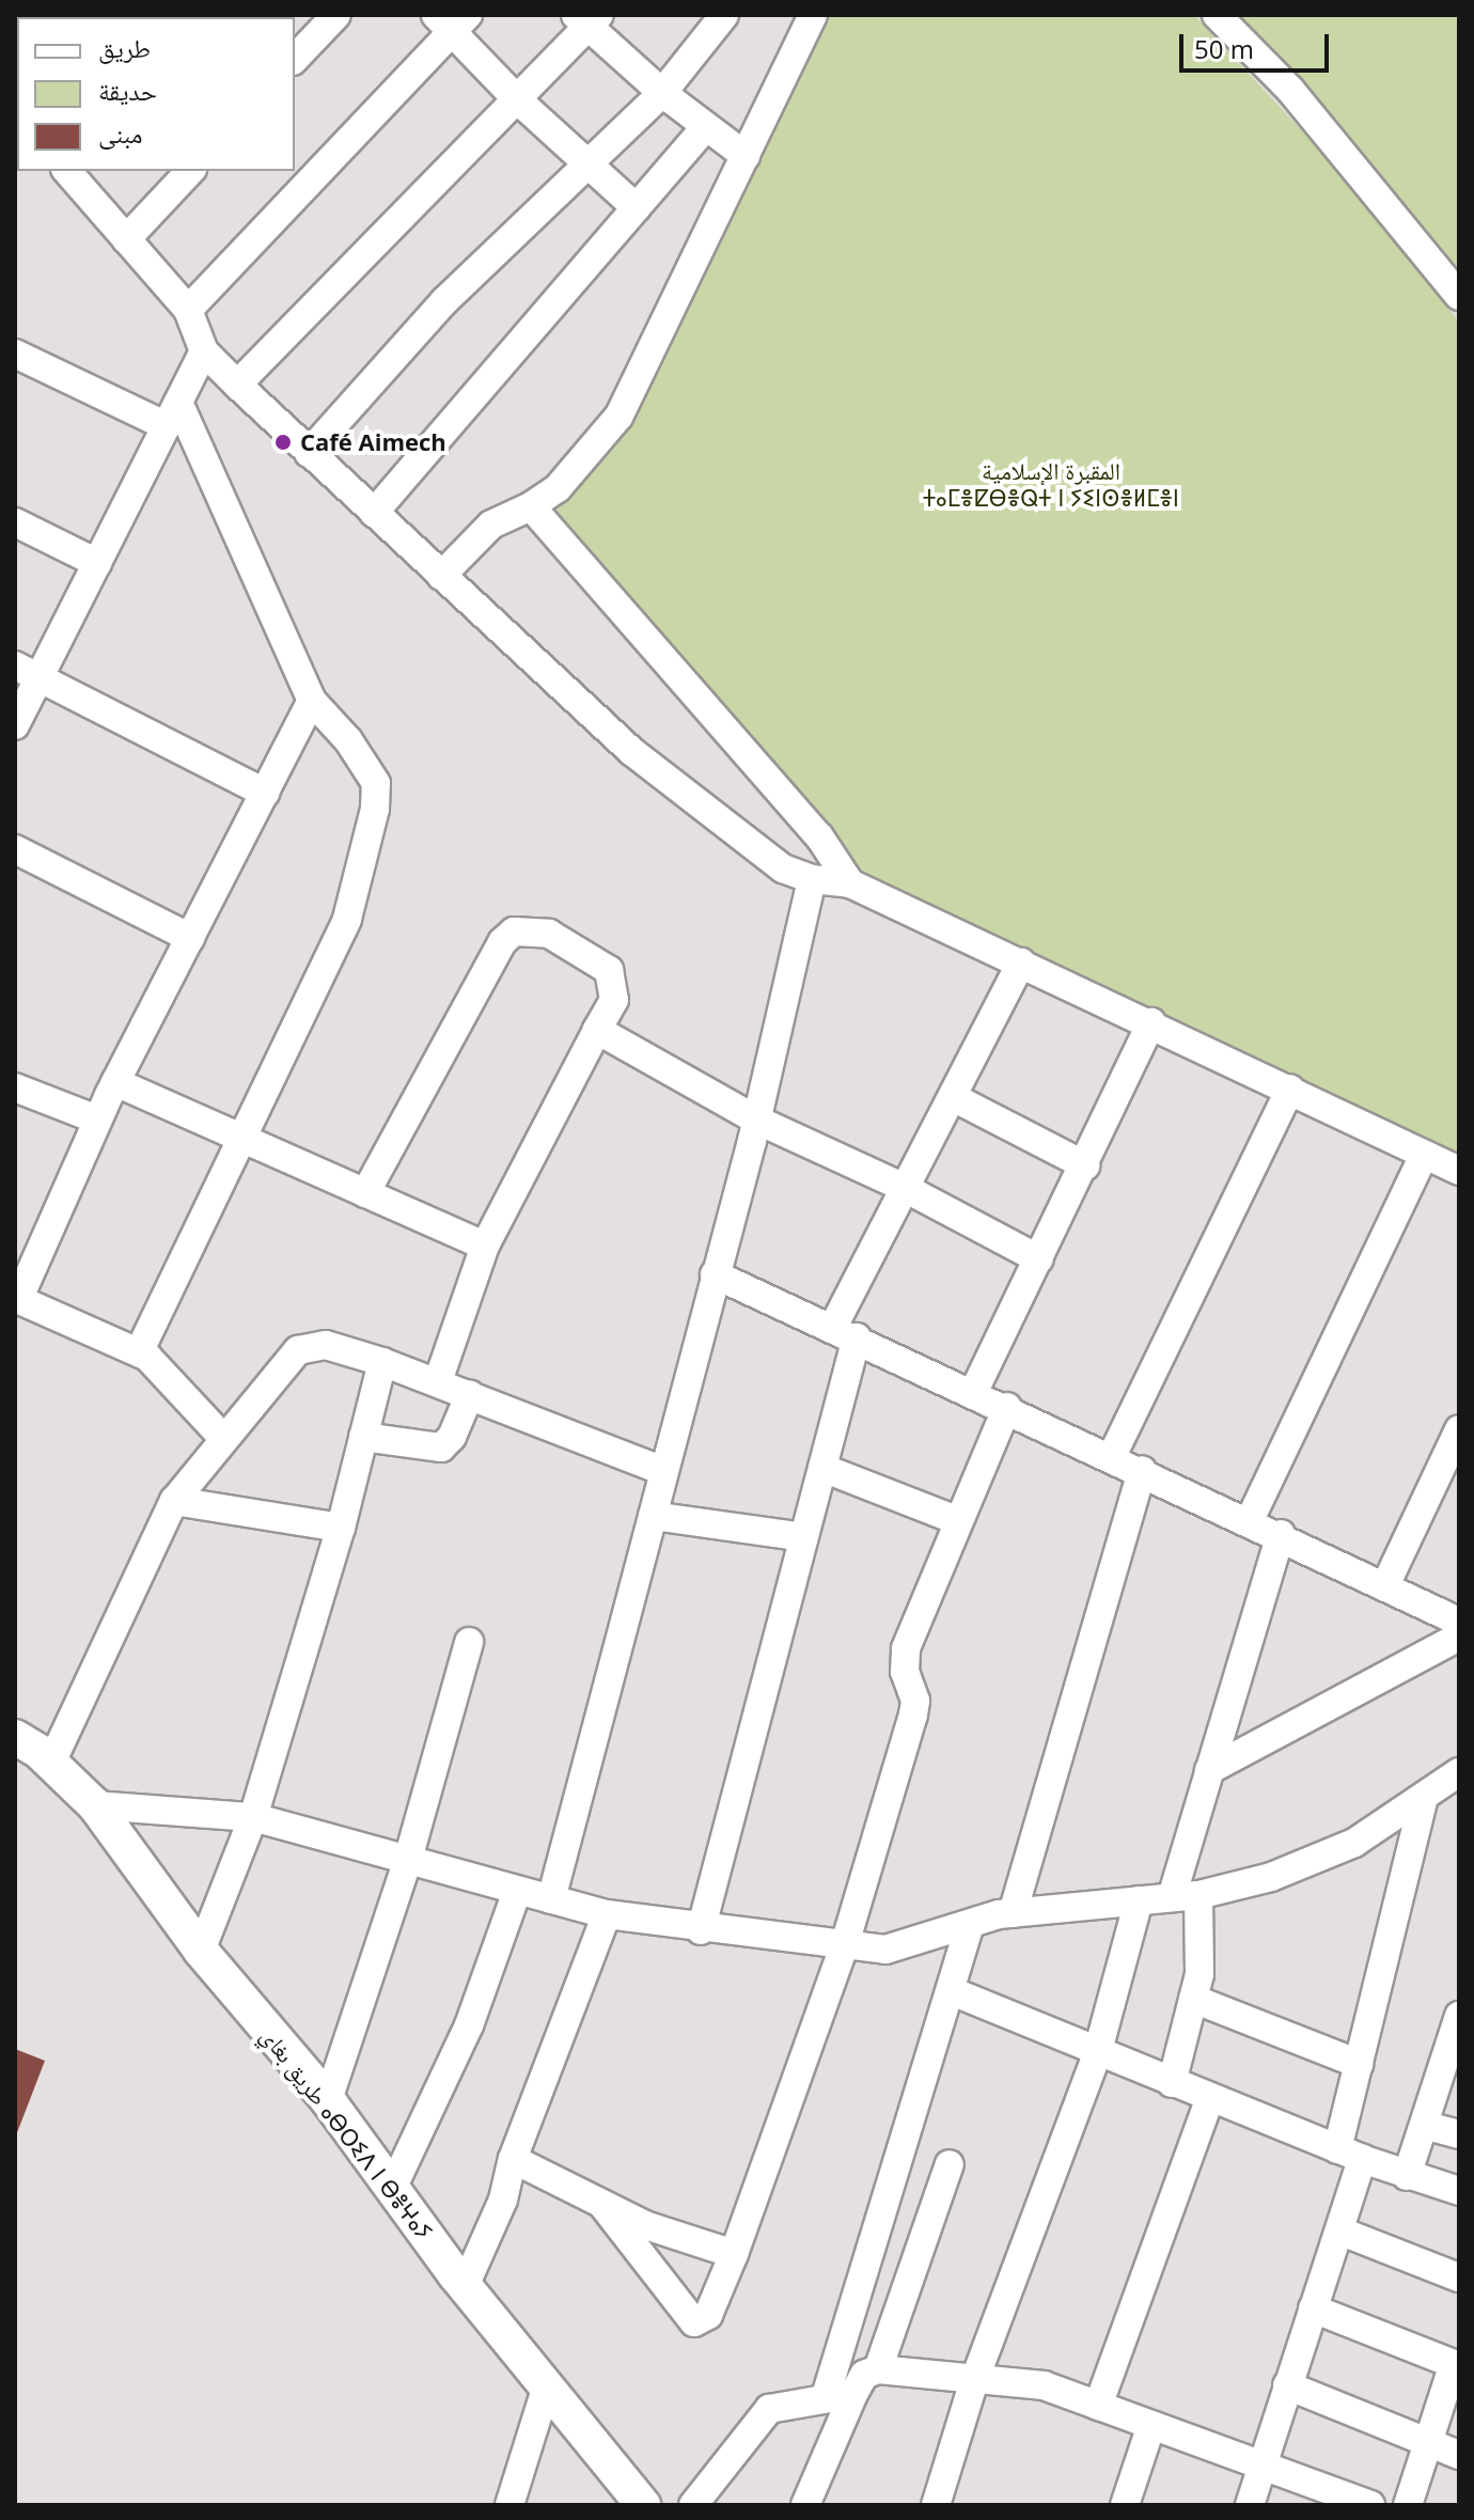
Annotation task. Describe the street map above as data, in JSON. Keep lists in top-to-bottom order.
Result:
{
  "streets": {
    "main road": ["طريق بغاي ⴰⴱⵔⵉⴷ ⵏ ⴱⴻⵖⴰⵢ"]
  },
  "parks": ["المقبرة الإسلامية ⵜⴰⵎⴻⵇⴱⴻⵕⵜ ⵏ ⵢⵉⵏⵙⴻⵍⵎⴻⵏ"],
  "places": ["Café Aimech"],
  "legend": ["طريق", "حديقة", "مبنى"],
  "scale_bar": "50 m"
}
